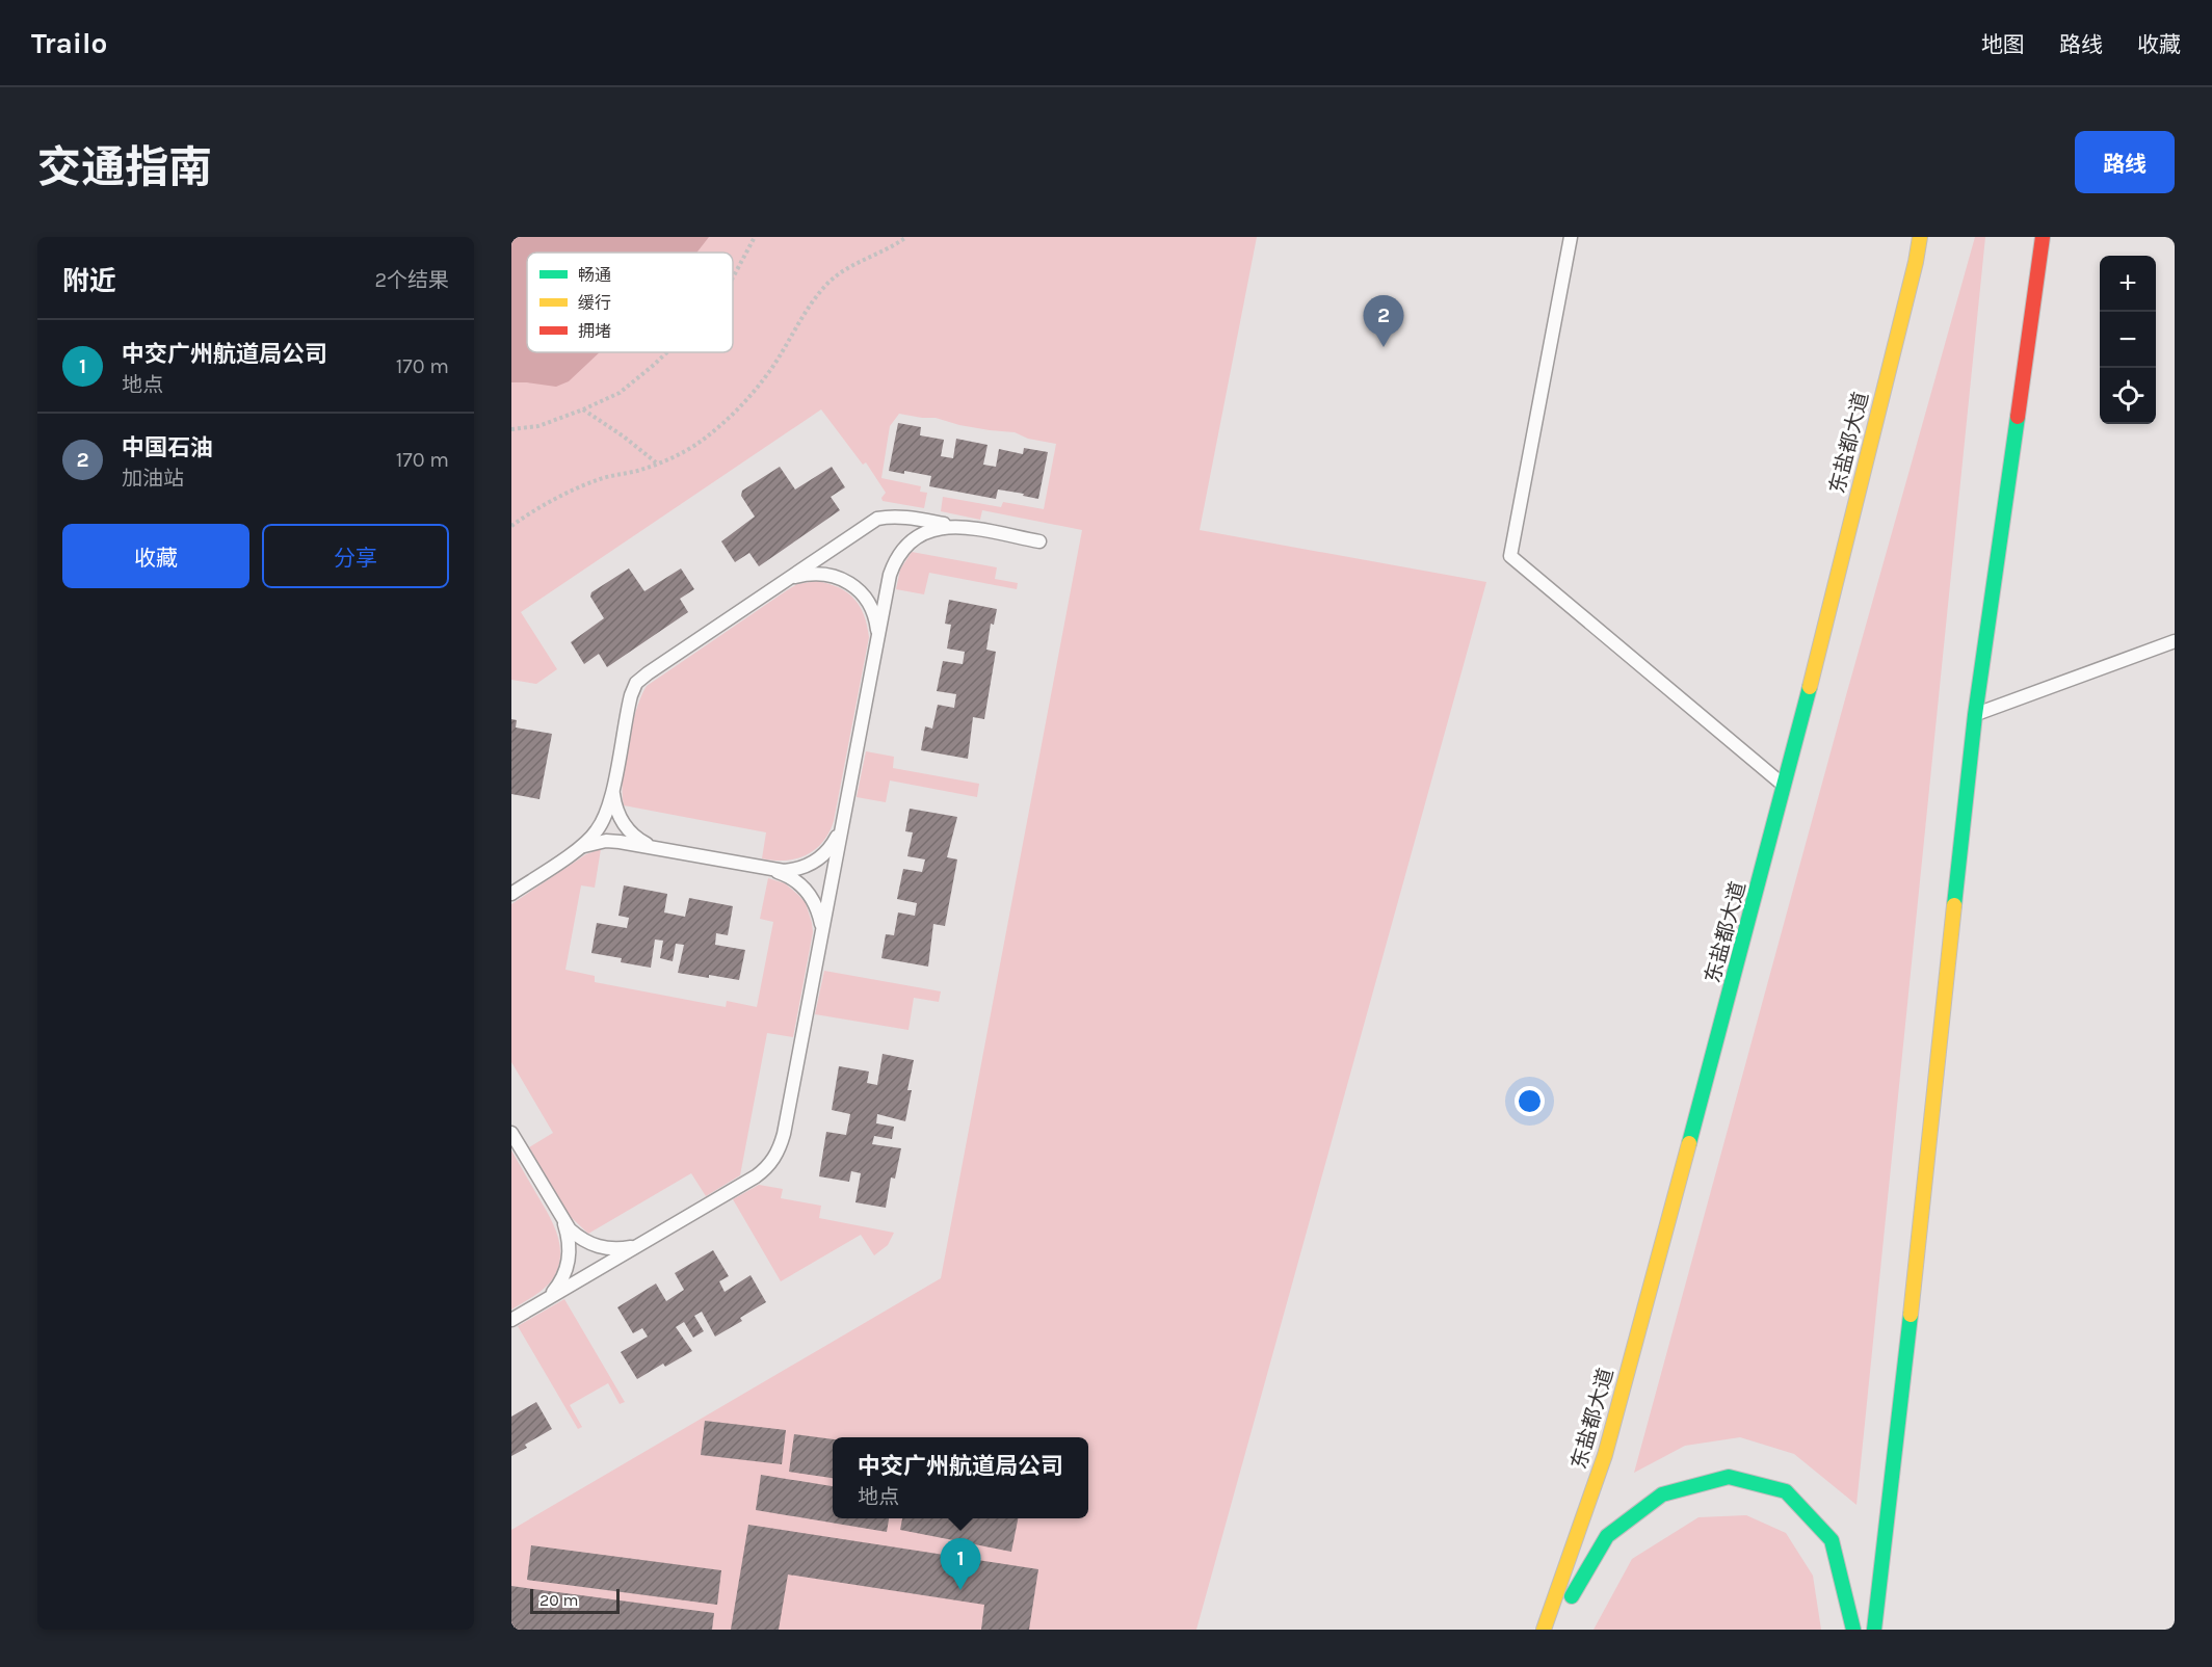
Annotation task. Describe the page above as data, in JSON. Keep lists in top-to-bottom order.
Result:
{
  "streets": {
    "highway": ["东盐都大道"]
  },
  "legend": ["畅通", "缓行", "拥堵"],
  "scale_bar": "20 m",
  "page": {
    "header": "Trailo",
    "nav": ["地图", "路线", "收藏"],
    "title": "交通指南",
    "buttons": [
      "路线",
      ["收藏", "分享"]
    ],
    "heading": ["附近", "2个结果"],
    "map_buttons": ["+", "−"],
    "pins": ["2", "1"],
    "list": [
      {
        "mark": "1",
        "name": "中交广州航道局公司",
        "note": "地点",
        "value": "170 m"
      },
      {
        "mark": "2",
        "name": "中国石油",
        "note": "加油站",
        "value": "170 m"
      }
    ],
    "popup": ["中交广州航道局公司", "地点"],
    "scale": "20 m"
  }
}
